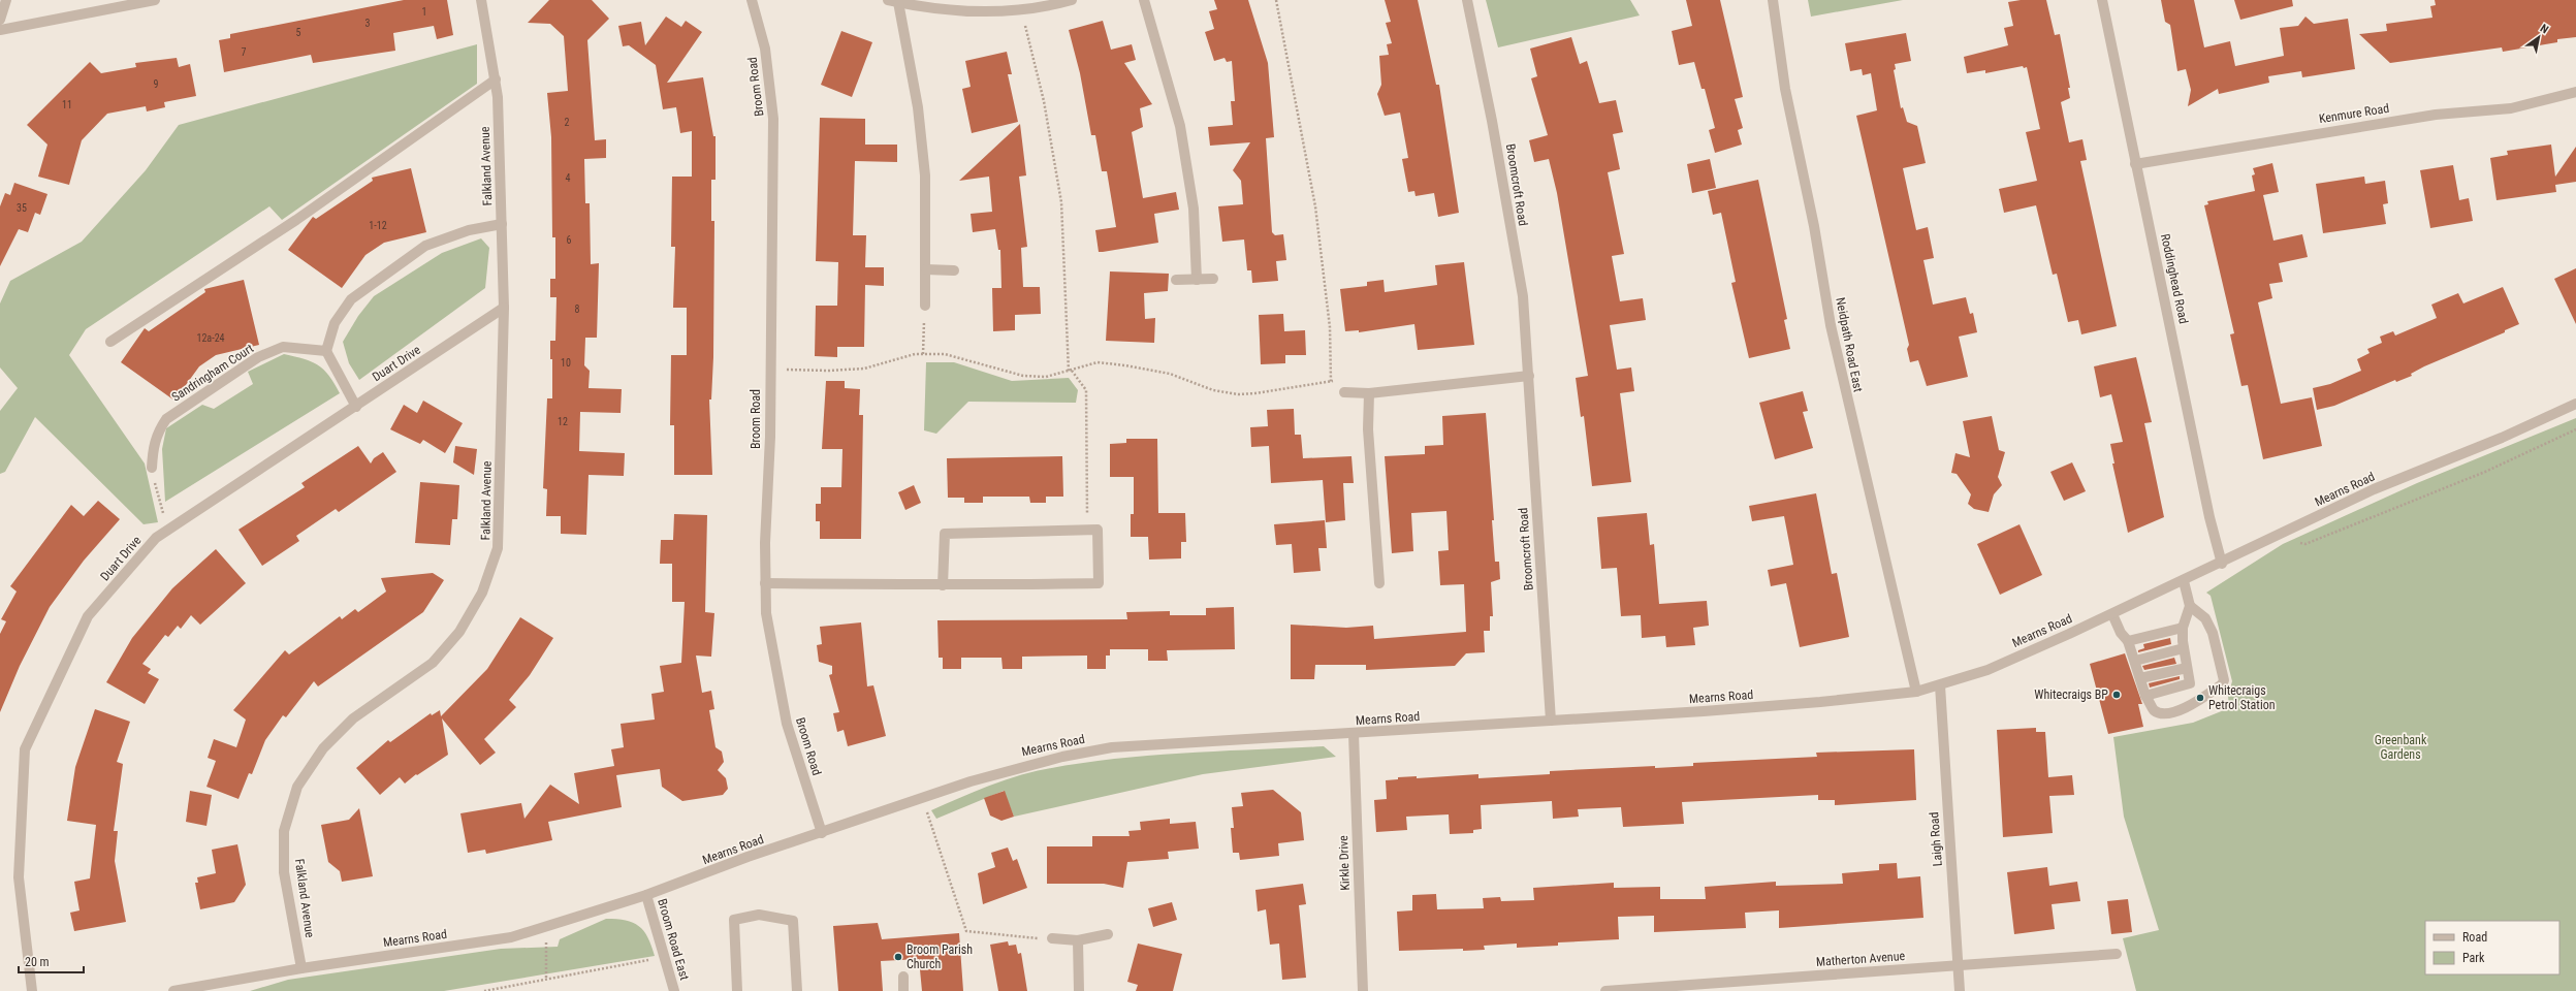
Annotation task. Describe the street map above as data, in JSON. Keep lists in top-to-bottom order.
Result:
{
  "streets": {
    "street": [
      "Broom Road",
      "Kenmure Road",
      "Falkland Avenue",
      "Broomcroft Road",
      "Roddinghead Road",
      "Neidpath Road East",
      "Duart Drive",
      "Sandringham Court",
      "Mearns Road",
      "Laigh Road",
      "Kirkle Drive",
      "Broom Road East",
      "Matherton Avenue"
    ]
  },
  "crossings": [
    ["Broom Road", "Mearns Road"],
    ["Kenmure Road", "Roddinghead Road"],
    ["Falkland Avenue", "Duart Drive"],
    ["Falkland Avenue", "Mearns Road"],
    ["Broomcroft Road", "Mearns Road"],
    ["Roddinghead Road", "Mearns Road"],
    ["Neidpath Road East", "Mearns Road"],
    ["Mearns Road", "Laigh Road"],
    ["Mearns Road", "Kirkle Drive"],
    ["Mearns Road", "Broom Road East"],
    ["Laigh Road", "Matherton Avenue"]
  ],
  "parks": ["Greenbank Gardens"],
  "places": ["Whitecraigs BP", "Whitecraigs Petrol Station", "Broom Parish Church"],
  "house_numbers": [
    "1",
    "3",
    "5",
    "7",
    "9",
    "11",
    "2",
    "4",
    "35",
    "1-12",
    "6",
    "8",
    "12a-24",
    "10",
    "12"
  ],
  "legend": ["Road", "Park"],
  "scale_bar": "20 m",
  "north": "top right"
}
